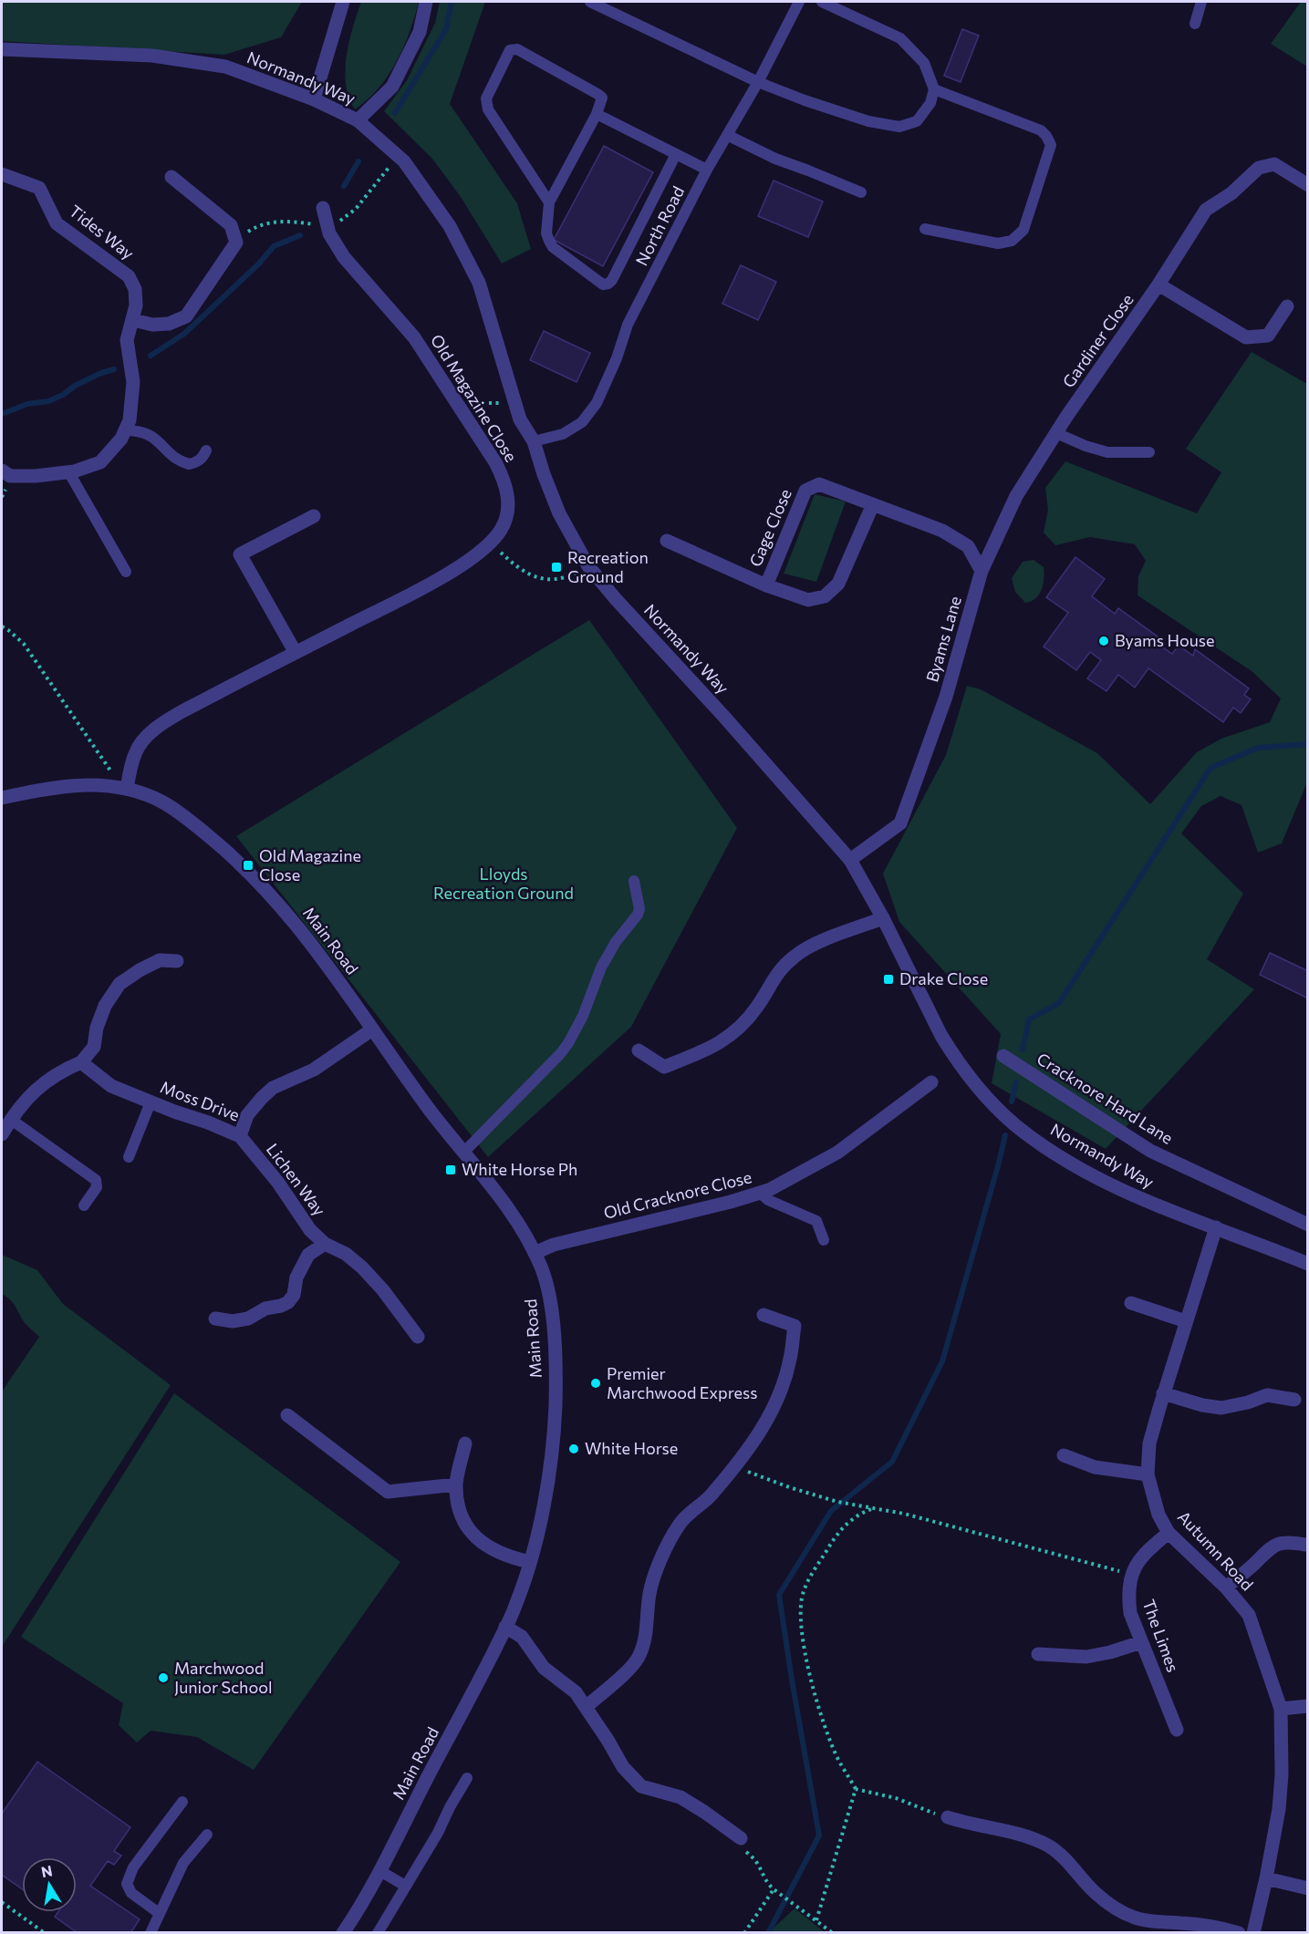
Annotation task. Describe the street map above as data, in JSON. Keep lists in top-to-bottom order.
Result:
{
  "streets": {
    "street": [
      "Normandy Way",
      "Tides Way",
      "Gardiner Close",
      "Old Magazine Close",
      "Gage Close",
      "Byams Lane",
      "Main Road",
      "Cracknore Hard Lane",
      "Moss Drive",
      "Lichen Way",
      "Old Cracknore Close",
      "Autumn Road",
      "The Limes"
    ],
    "lane": ["North Road"]
  },
  "crossings": [
    ["Normandy Way", "North Road"],
    ["Normandy Way", "Byams Lane"],
    ["Normandy Way", "Autumn Road"],
    ["Gardiner Close", "Byams Lane"],
    ["Old Magazine Close", "Main Road"],
    ["Gage Close", "Byams Lane"],
    ["Main Road", "Moss Drive"],
    ["Main Road", "Old Cracknore Close"],
    ["Moss Drive", "Lichen Way"],
    ["Autumn Road", "The Limes"]
  ],
  "parks": ["Lloyds Recreation Ground"],
  "places": {
    "transit": [
      "Recreation Ground",
      "Old Magazine Close",
      "Drake Close",
      "White Horse Ph"
    ],
    "other": [
      "Byams House",
      "Premier Marchwood Express",
      "White Horse",
      "Marchwood Junior School"
    ]
  },
  "north": "top"
}
